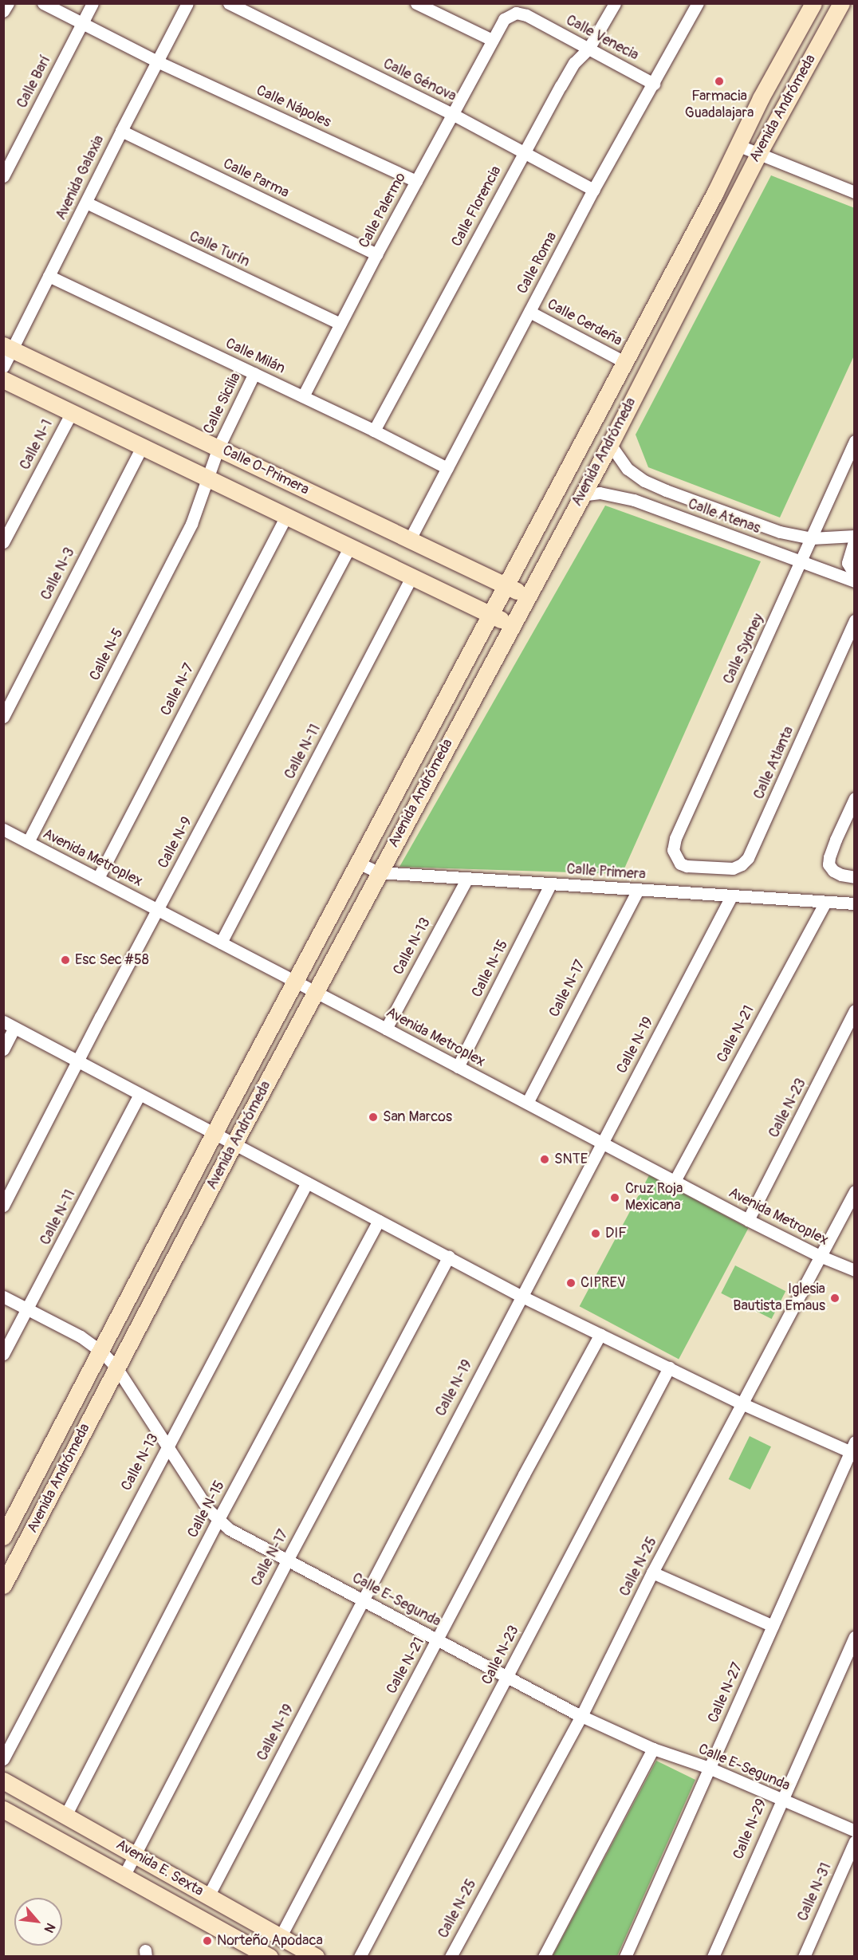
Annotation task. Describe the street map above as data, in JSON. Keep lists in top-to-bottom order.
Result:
{
  "streets": {
    "street": [
      "Calle Venecia",
      "Calle Génova",
      "Calle Barí",
      "Calle Nápoles",
      "Avenida Andrómeda",
      "Avenida Galaxia",
      "Calle Parma",
      "Calle Florencia",
      "Calle Palermo",
      "Calle Turín",
      "Calle Roma",
      "Calle Cerdeña",
      "Calle Milán",
      "Calle Sicilia",
      "Calle N-1",
      "Calle O-Primera",
      "Calle Atenas",
      "Calle N-3",
      "Calle Sydney",
      "Calle N-5",
      "Calle N-7",
      "Calle N-11",
      "Calle Atlanta",
      "Calle N-9",
      "Avenida Metroplex",
      "Calle Primera",
      "Calle N-13",
      "Calle N-15",
      "Calle N-17",
      "Calle N-21",
      "Calle N-19",
      "Calle N-23",
      "Calle N-25",
      "Calle E-Segunda",
      "Calle N-27",
      "Calle N-29",
      "Avenida E. Sexta",
      "Calle N-31"
    ]
  },
  "crossings": [
    ["Calle Venecia", "Calle Florencia"],
    ["Calle Venecia", "Calle Roma"],
    ["Calle Génova", "Calle Florencia"],
    ["Calle Génova", "Calle Palermo"],
    ["Calle Génova", "Calle Roma"],
    ["Calle Barí", "Calle Nápoles"],
    ["Calle Nápoles", "Avenida Galaxia"],
    ["Calle Nápoles", "Calle Palermo"],
    ["Avenida Andrómeda", "Calle Cerdeña"],
    ["Avenida Andrómeda", "Calle O-Primera"],
    ["Avenida Andrómeda", "Calle Atenas"],
    ["Avenida Andrómeda", "Avenida Metroplex"],
    ["Avenida Andrómeda", "Calle Primera"],
    ["Avenida Andrómeda", "Calle E-Segunda"],
    ["Avenida Galaxia", "Calle Parma"],
    ["Avenida Galaxia", "Calle Turín"],
    ["Avenida Galaxia", "Calle Milán"],
    ["Avenida Galaxia", "Calle O-Primera"],
    ["Calle Parma", "Calle Palermo"],
    ["Calle Florencia", "Calle Milán"],
    ["Calle Palermo", "Calle Turín"],
    ["Calle Palermo", "Calle Milán"],
    ["Calle Roma", "Calle Cerdeña"],
    ["Calle Roma", "Calle Milán"],
    ["Calle Roma", "Calle O-Primera"],
    ["Calle Milán", "Calle Sicilia"],
    ["Calle Sicilia", "Calle O-Primera"],
    ["Calle Sicilia", "Calle N-5"],
    ["Calle Atenas", "Calle Sydney"],
    ["Calle Sydney", "Calle Atlanta"],
    ["Calle N-5", "Avenida Metroplex"],
    ["Calle N-7", "Avenida Metroplex"],
    ["Calle N-11", "Avenida Metroplex"],
    ["Calle N-11", "Calle E-Segunda"],
    ["Calle N-9", "Avenida Metroplex"],
    ["Avenida Metroplex", "Calle N-13"],
    ["Avenida Metroplex", "Calle N-15"],
    ["Avenida Metroplex", "Calle N-17"],
    ["Avenida Metroplex", "Calle N-21"],
    ["Avenida Metroplex", "Calle N-19"],
    ["Avenida Metroplex", "Calle N-23"],
    ["Avenida Metroplex", "Calle N-25"],
    ["Calle Primera", "Calle N-13"],
    ["Calle Primera", "Calle N-15"],
    ["Calle Primera", "Calle N-17"],
    ["Calle Primera", "Calle N-21"],
    ["Calle Primera", "Calle N-19"],
    ["Calle N-13", "Calle E-Segunda"],
    ["Calle N-15", "Calle E-Segunda"],
    ["Calle N-15", "Avenida E. Sexta"],
    ["Calle N-17", "Calle E-Segunda"],
    ["Calle N-17", "Avenida E. Sexta"],
    ["Calle N-21", "Calle E-Segunda"],
    ["Calle N-21", "Avenida E. Sexta"],
    ["Calle N-19", "Calle E-Segunda"],
    ["Calle N-19", "Avenida E. Sexta"],
    ["Calle N-23", "Calle E-Segunda"],
    ["Calle N-25", "Calle E-Segunda"],
    ["Calle E-Segunda", "Calle N-27"],
    ["Calle E-Segunda", "Calle N-29"]
  ],
  "places": [
    "Farmacia Guadalajara",
    "Esc Sec #58",
    "San Marcos",
    "SNTE",
    "Cruz Roja Mexicana",
    "DIF",
    "CIPREV",
    "Iglesia Bautista Emaus",
    "Norteño Apodaca"
  ],
  "north": "bottom right"
}
